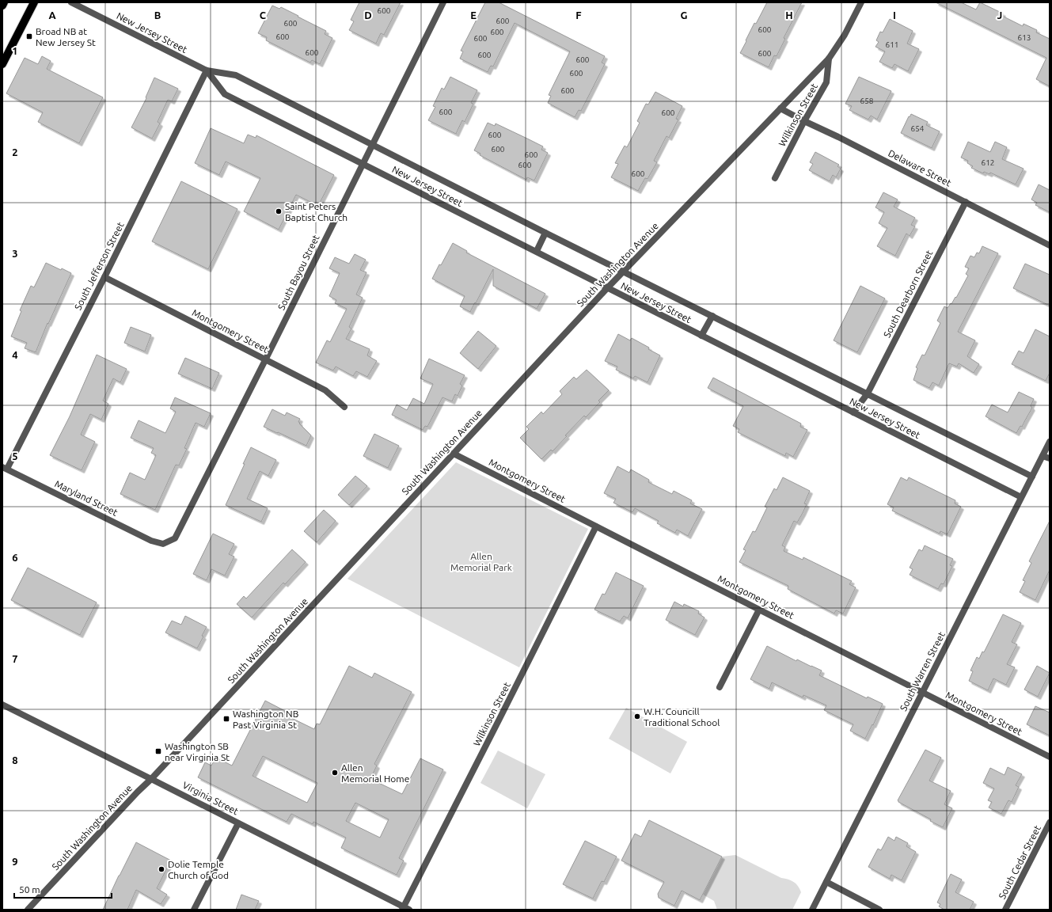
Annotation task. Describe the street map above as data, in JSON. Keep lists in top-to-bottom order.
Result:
{
  "streets": {
    "street": [
      "New Jersey Street",
      "Wilkinson Street",
      "Delaware Street",
      "South Washington Avenue",
      "South Jefferson Street",
      "South Bayou Street",
      "South Dearborn Street",
      "Montgomery Street",
      "Maryland Street",
      "South Warren Street",
      "Virginia Street",
      "South Cedar Street"
    ]
  },
  "crossings": [
    ["New Jersey Street", "South Washington Avenue"],
    ["New Jersey Street", "South Jefferson Street"],
    ["New Jersey Street", "South Bayou Street"],
    ["New Jersey Street", "South Dearborn Street"],
    ["New Jersey Street", "South Warren Street"],
    ["Wilkinson Street", "Delaware Street"],
    ["Wilkinson Street", "South Washington Avenue"],
    ["Wilkinson Street", "Montgomery Street"],
    ["Wilkinson Street", "Virginia Street"],
    ["Delaware Street", "South Washington Avenue"],
    ["Delaware Street", "South Dearborn Street"],
    ["South Washington Avenue", "Montgomery Street"],
    ["South Washington Avenue", "Virginia Street"],
    ["South Jefferson Street", "Montgomery Street"],
    ["South Jefferson Street", "Maryland Street"],
    ["South Bayou Street", "Montgomery Street"],
    ["South Bayou Street", "Maryland Street"],
    ["Montgomery Street", "South Warren Street"]
  ],
  "parks": ["Allen Memorial Park"],
  "places": {
    "transit": ["Broad NB at New Jersey St", "Washington NB Past Virginia St", "Washington SB near Virginia St"],
    "other": [
      "Saint Peters Baptist Church",
      "W.H. Councill Traditional School",
      "Allen Memorial Home",
      "Dolie Temple Church of God"
    ]
  },
  "house_numbers": [
    "600",
    "600",
    "600",
    "600",
    "600",
    "600",
    "613",
    "600",
    "611",
    "600",
    "600",
    "600",
    "600",
    "600",
    "600",
    "658",
    "600",
    "600",
    "654",
    "600",
    "600",
    "600",
    "612",
    "600",
    "600"
  ],
  "scale_bar": "50 m",
  "grid": {
    "columns": [
      "A",
      "B",
      "C",
      "D",
      "E",
      "F",
      "G",
      "H",
      "I",
      "J"
    ],
    "rows": [
      "1",
      "2",
      "3",
      "4",
      "5",
      "6",
      "7",
      "8",
      "9"
    ]
  }
}
